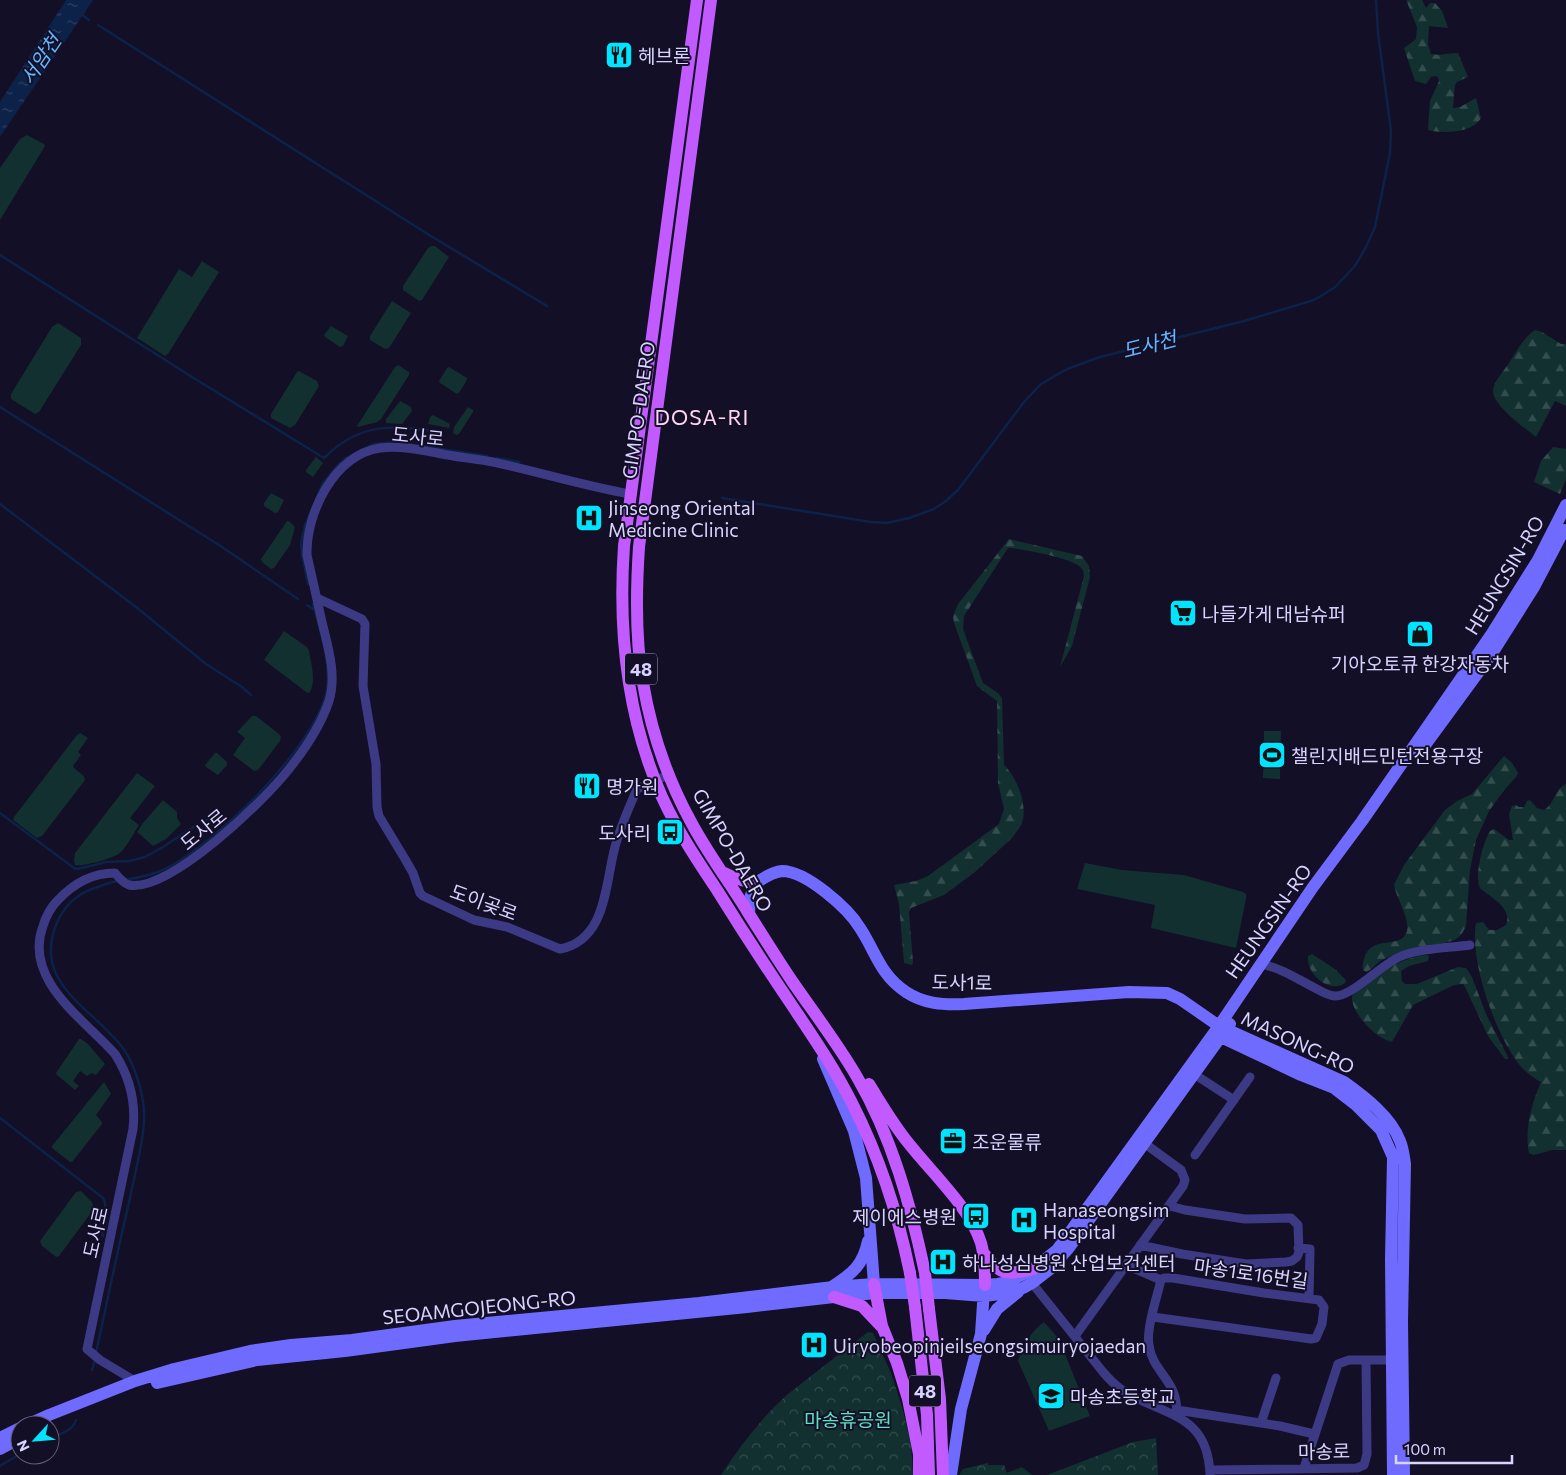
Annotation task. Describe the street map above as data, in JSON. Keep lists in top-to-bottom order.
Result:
{
  "streets": {
    "main road": [
      "GIMPO-DAERO",
      "HEUNGSIN-RO",
      "48",
      "도사1로",
      "MASONG-RO",
      "SEOAMGOJEONG-RO"
    ],
    "street": [
      "도사로",
      "도이곶로",
      "마송1로16번길",
      "마송로"
    ]
  },
  "crossings": [
    ["GIMPO-DAERO", "도사로"],
    ["GIMPO-DAERO", "도이곶로"],
    ["도사로", "도이곶로"],
    ["도사로", "SEOAMGOJEONG-RO"],
    ["HEUNGSIN-RO", "도사1로"],
    ["HEUNGSIN-RO", "MASONG-RO"],
    ["HEUNGSIN-RO", "SEOAMGOJEONG-RO"],
    ["도사1로", "MASONG-RO"]
  ],
  "districts": ["DOSA-RI"],
  "water": ["서암천", "도사천"],
  "parks": ["마송휴공원"],
  "places": {
    "restaurant": ["헤브론", "명가원"],
    "hospital": [
      "Jinseong Oriental Medicine Clinic",
      "Hanaseongsim Hospital",
      "하나성심병원 산업보건센터",
      "Uiryobeopinjeilseongsimuiryojaedan"
    ],
    "supermarket": ["나들가게 대남슈퍼"],
    "shop": ["기아오토큐 한강자동차"],
    "sports": ["챌린지배드민턴전용구장"],
    "bus stop": ["도사리", "제이에스병원"],
    "office": ["조운물류"],
    "school or university": ["마송초등학교"]
  },
  "scale_bar": "100 m",
  "north": "bottom left"
}
